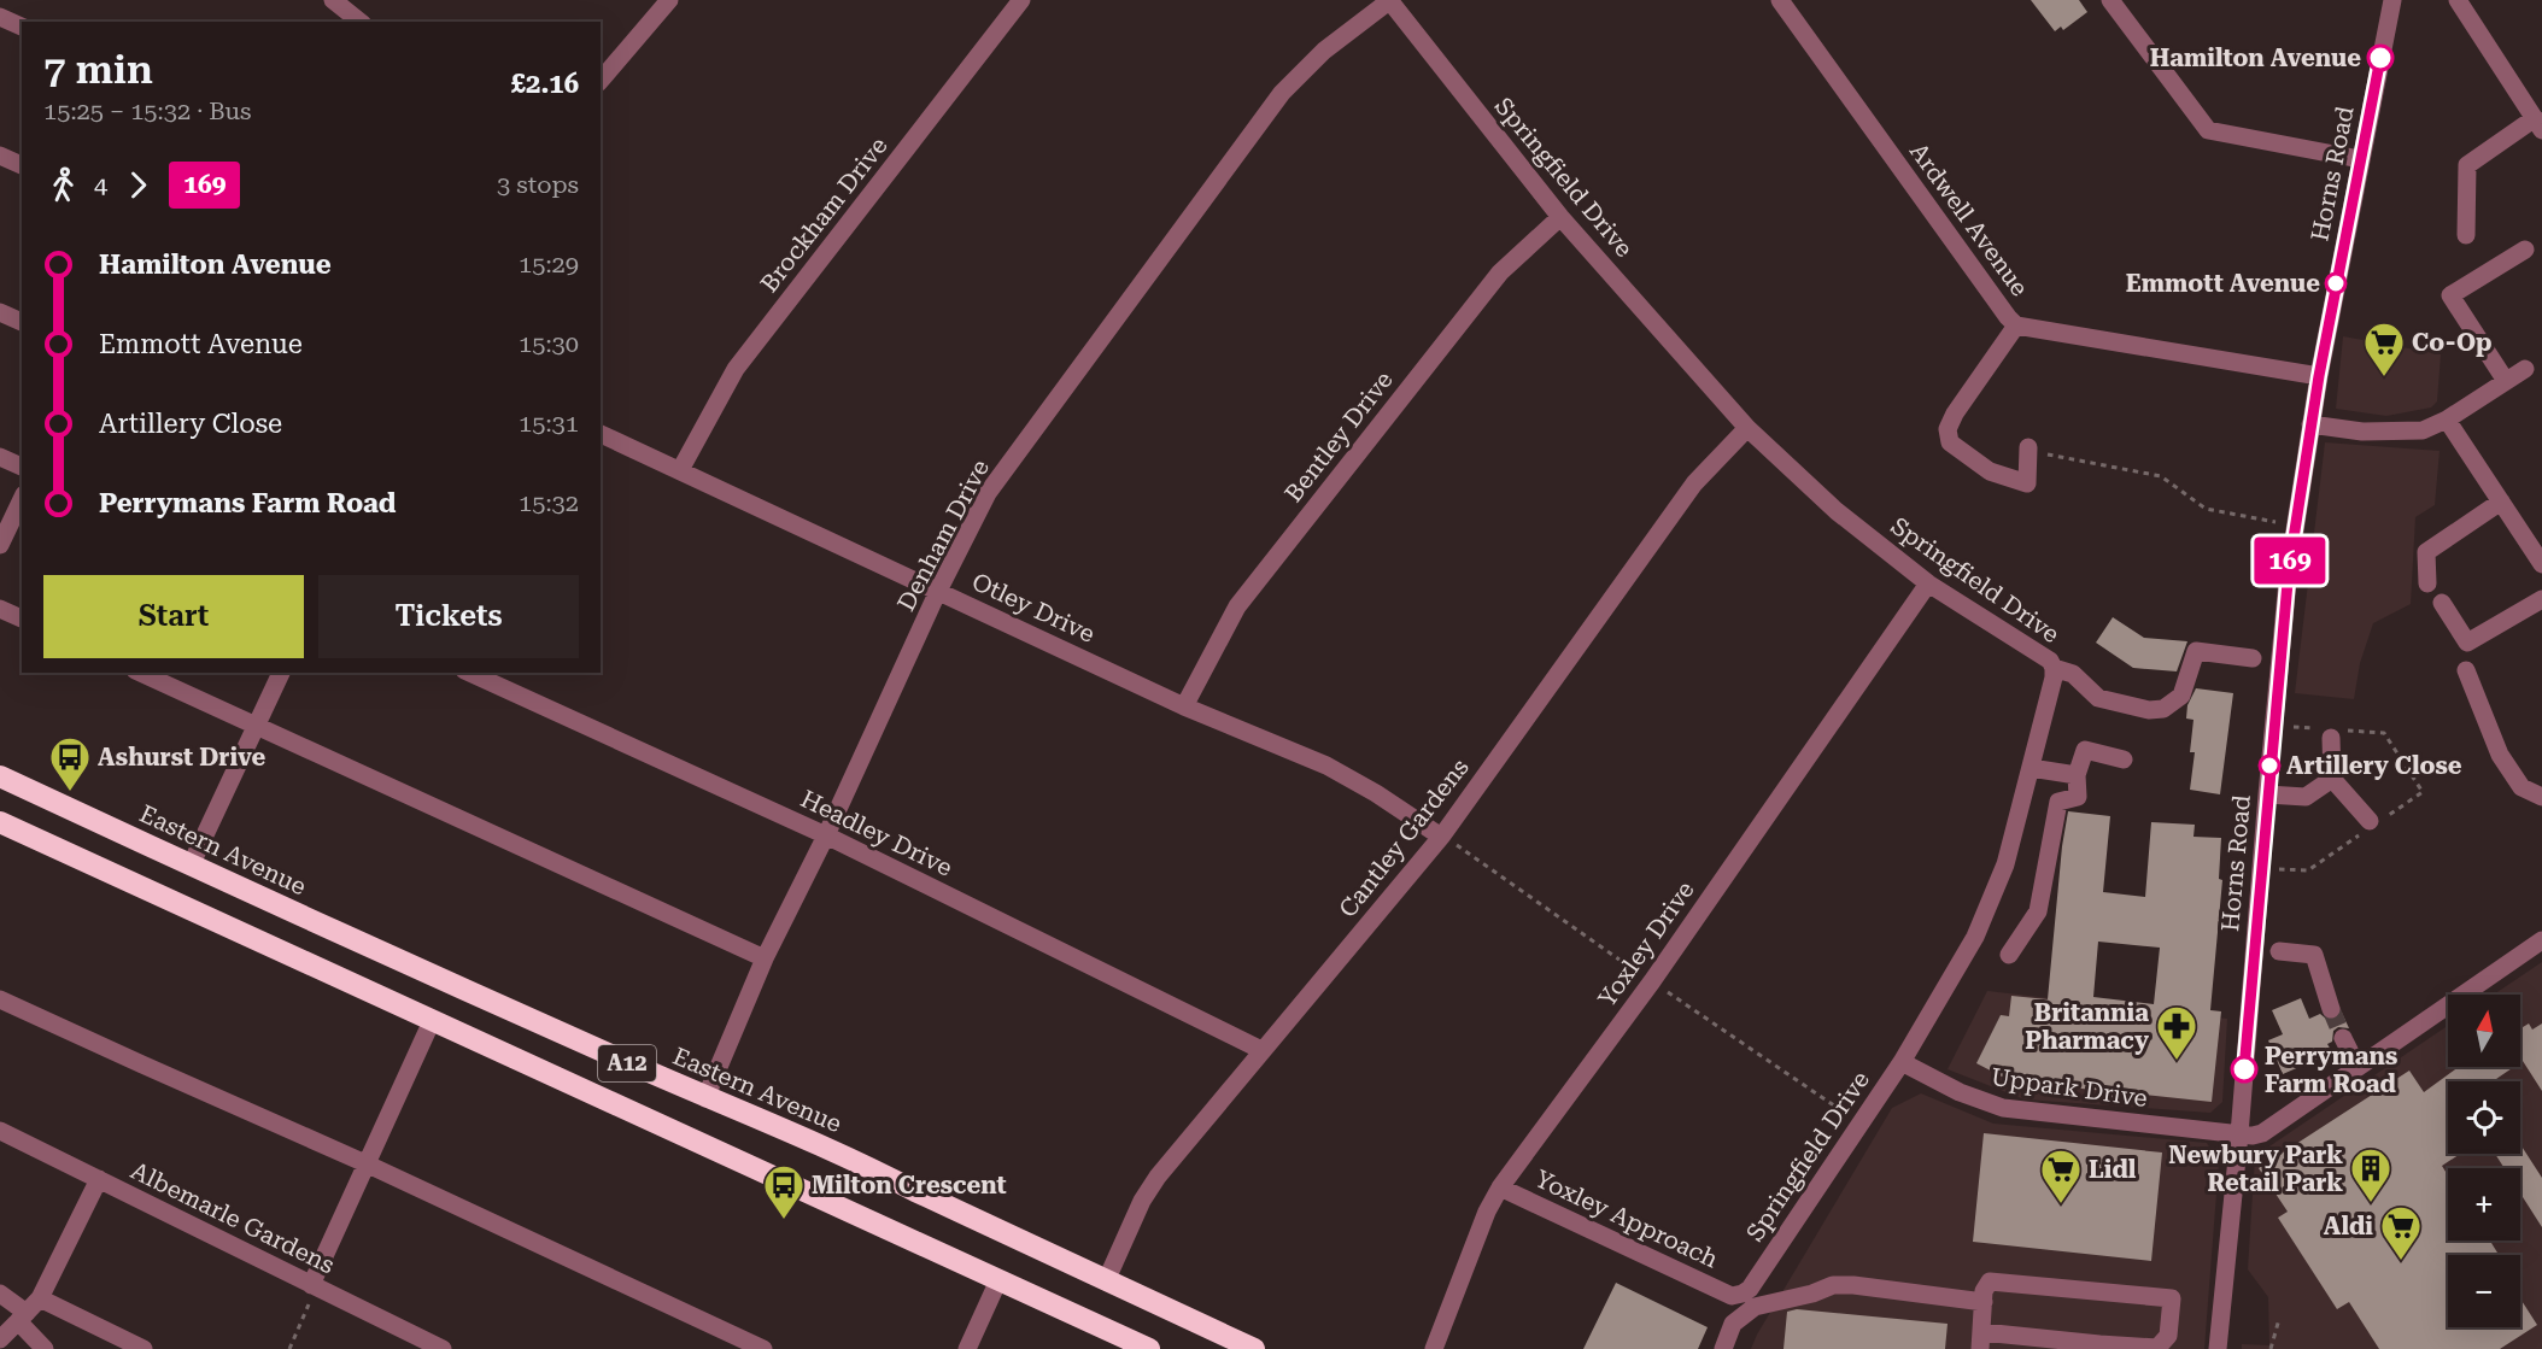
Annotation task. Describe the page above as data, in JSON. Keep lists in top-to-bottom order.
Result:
{
  "streets": {
    "highway": ["Eastern Avenue", "A12"],
    "street": [
      "Horns Road",
      "Springfield Drive",
      "Brockham Drive",
      "Ardwell Avenue",
      "Bentley Drive",
      "Denham Drive",
      "Otley Drive",
      "Headley Drive",
      "Cantley Gardens",
      "Yoxley Drive",
      "Uppark Drive",
      "Albemarle Gardens",
      "Yoxley Approach"
    ]
  },
  "crossings": [
    ["Horns Road", "Ardwell Avenue"],
    ["Horns Road", "Uppark Drive"],
    ["Springfield Drive", "Bentley Drive"],
    ["Springfield Drive", "Denham Drive"],
    ["Springfield Drive", "Cantley Gardens"],
    ["Springfield Drive", "Yoxley Drive"],
    ["Springfield Drive", "Uppark Drive"],
    ["Springfield Drive", "Yoxley Approach"],
    ["Brockham Drive", "Otley Drive"],
    ["Bentley Drive", "Otley Drive"],
    ["Denham Drive", "Otley Drive"],
    ["Denham Drive", "Headley Drive"],
    ["Denham Drive", "Eastern Avenue"],
    ["Otley Drive", "Cantley Gardens"],
    ["Headley Drive", "Cantley Gardens"],
    ["Cantley Gardens", "Eastern Avenue"],
    ["Yoxley Drive", "Yoxley Approach"]
  ],
  "places": {
    "other": [
      "Hamilton Avenue",
      "Emmott Avenue",
      "Artillery Close",
      "Perrymans Farm Road"
    ],
    "supermarket": ["Co-Op", "Lidl", "Aldi"],
    "bus stop": ["Ashurst Drive", "Milton Crescent"],
    "pharmacy": ["Britannia Pharmacy"],
    "building": ["Newbury Park Retail Park"]
  },
  "lines": ["bus line 169"],
  "north": "top",
  "page": {
    "on_map": "169",
    "heading": ["7 min", "15:25 – 15:32 · Bus", "£2.16"],
    "legs": ["4", "169", "3 stops"],
    "list": [
      {
        "name": "Hamilton Avenue",
        "value": "15:29"
      },
      {
        "name": "Emmott Avenue",
        "value": "15:30"
      },
      {
        "name": "Artillery Close",
        "value": "15:31"
      },
      {
        "name": "Perrymans Farm Road",
        "value": "15:32"
      }
    ],
    "buttons": ["Start", "Tickets"],
    "map_buttons": ["+", "−"]
  }
}
